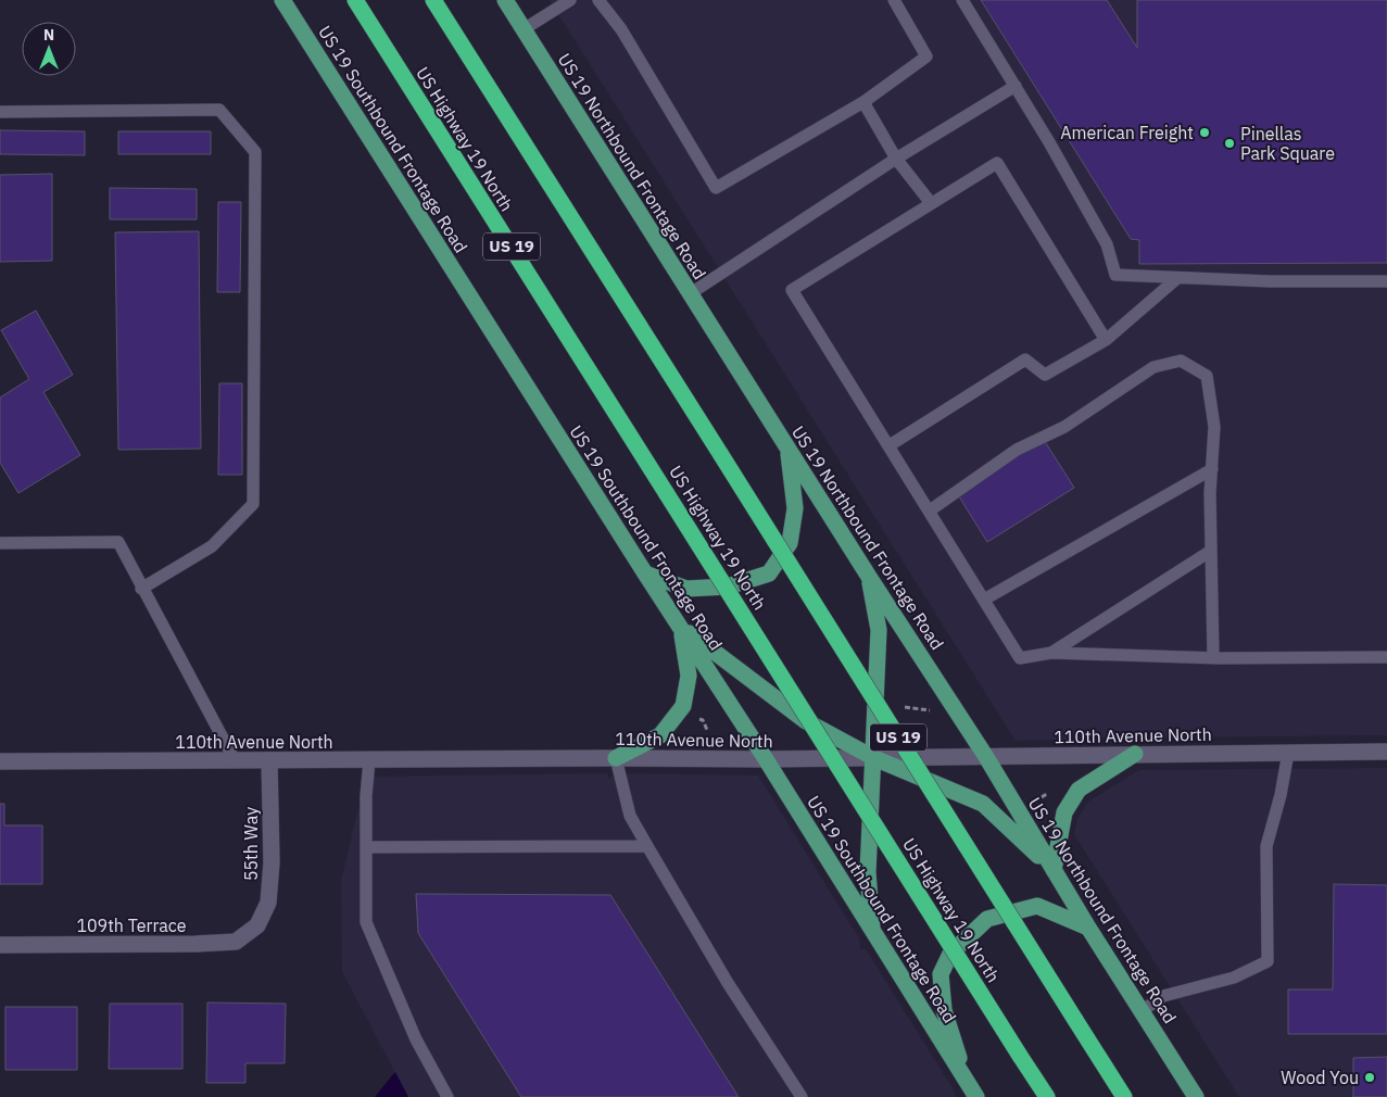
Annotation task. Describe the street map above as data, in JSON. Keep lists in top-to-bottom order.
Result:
{
  "streets": {
    "highway": ["US Highway 19 North", "US 19"],
    "main road": ["US 19 Southbound Frontage Road", "US 19 Northbound Frontage Road"],
    "street": ["110th Avenue North", "55th Way", "109th Terrace"]
  },
  "crossings": [
    ["US 19 Southbound Frontage Road", "110th Avenue North"],
    ["US 19 Northbound Frontage Road", "110th Avenue North"],
    ["110th Avenue North", "55th Way"],
    ["55th Way", "109th Terrace"]
  ],
  "places": ["American Freight", "Pinellas Park Square", "Wood You"],
  "north": "top"
}
